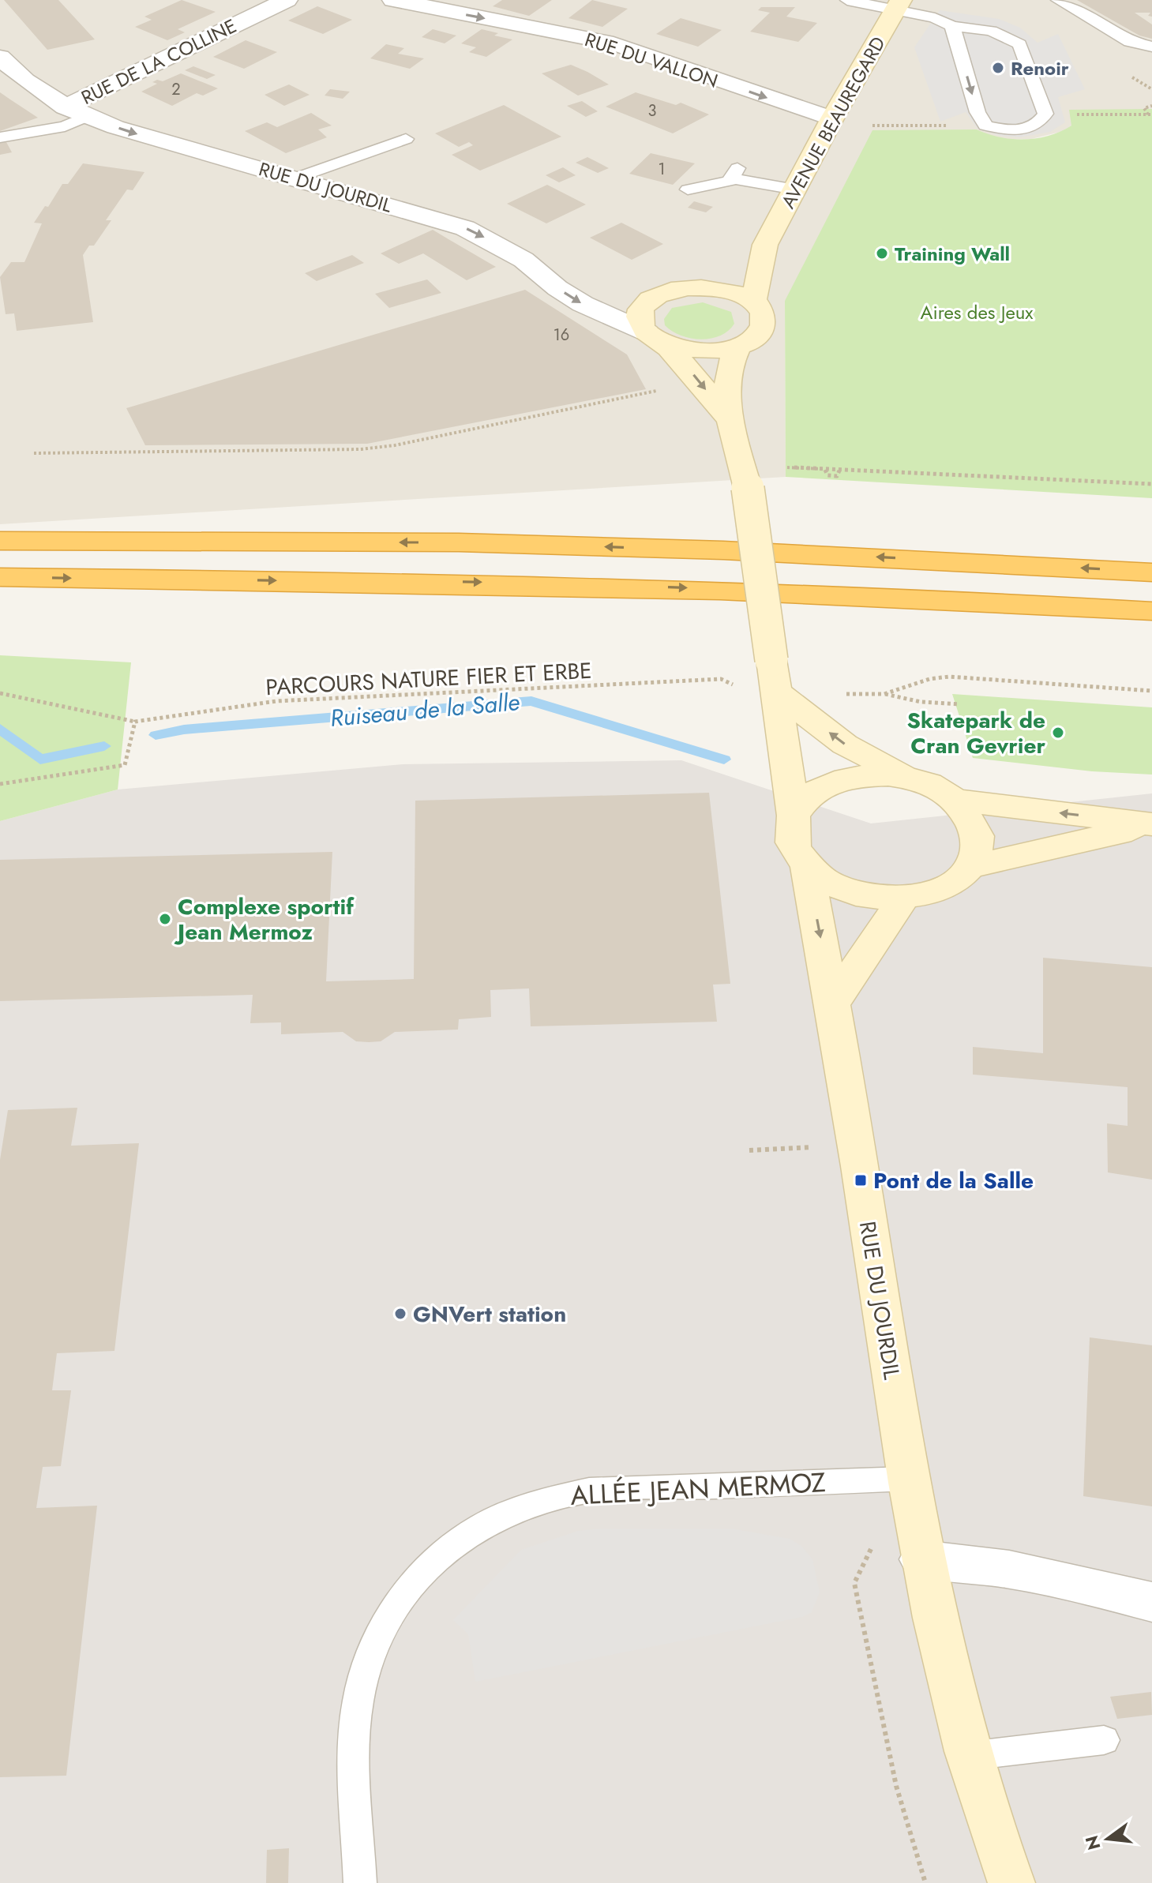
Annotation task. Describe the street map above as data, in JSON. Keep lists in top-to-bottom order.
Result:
{
  "streets": {
    "street": [
      "RUE DU VALLON",
      "RUE DE LA COLLINE",
      "AVENUE BEAUREGARD",
      "RUE DU JOURDIL"
    ],
    "lane": ["ALLÉE JEAN MERMOZ"],
    "path": ["PARCOURS NATURE FIER ET ERBE"]
  },
  "crossings": [
    ["RUE DU VALLON", "AVENUE BEAUREGARD"],
    ["RUE DE LA COLLINE", "RUE DU JOURDIL"],
    ["RUE DU JOURDIL", "ALLÉE JEAN MERMOZ"]
  ],
  "one_way": ["RUE DU JOURDIL"],
  "water": ["Ruiseau de la Salle"],
  "parks": ["Aires des Jeux"],
  "places": {
    "other": [
      "Renoir",
      "Training Wall",
      "Skatepark de Cran Gevrier",
      "Complexe sportif Jean Mermoz",
      "GNVert station"
    ],
    "transit": ["Pont de la Salle"]
  },
  "house_numbers": [
    "2",
    "3",
    "1",
    "16"
  ],
  "north": "left"
}
